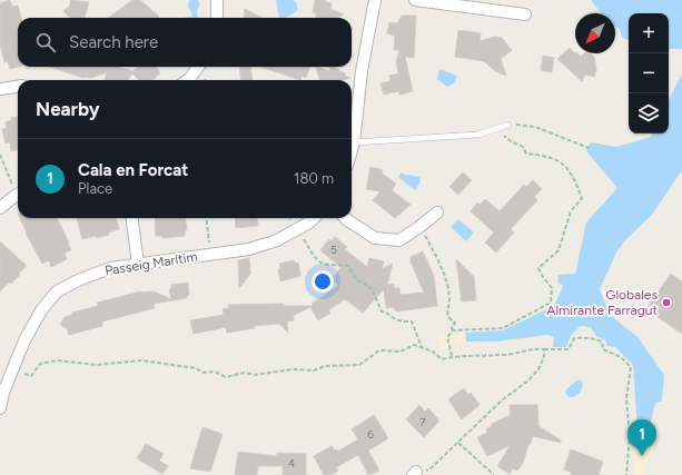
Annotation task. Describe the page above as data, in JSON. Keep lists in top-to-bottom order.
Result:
{
  "streets": {
    "street": ["Passeig Marítim"]
  },
  "places": ["Globales Almirante Farragut"],
  "house_numbers": [
    "5",
    "7",
    "6",
    "4"
  ],
  "north": "bottom left",
  "page": {
    "map_buttons": ["+", "−"],
    "search": "Search here",
    "heading": "Nearby",
    "list": [
      {
        "mark": "1",
        "name": "Cala en Forcat",
        "note": "Place",
        "value": "180 m"
      }
    ],
    "pins": "1"
  }
}
